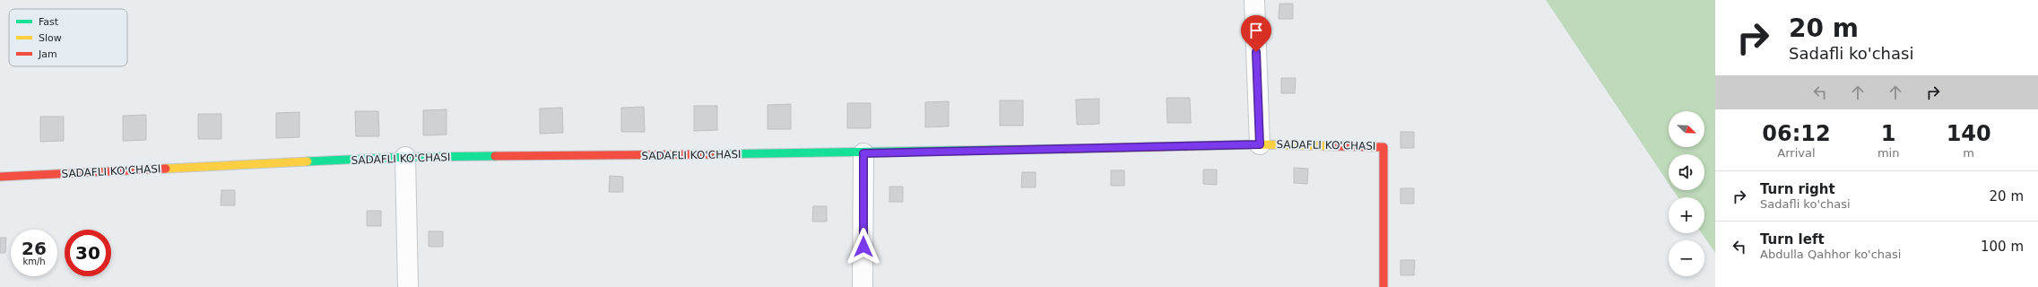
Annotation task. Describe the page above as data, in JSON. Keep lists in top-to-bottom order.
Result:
{
  "streets": {
    "street": ["SADAFLI KO'CHASI"]
  },
  "legend": ["Fast", "Slow", "Jam"],
  "north": "bottom right",
  "page": {
    "turn": ["20 m", "Sadafli ko'chasi"],
    "eta": [
      "06:12",
      "Arrival",
      "1",
      "min",
      "140",
      "m"
    ],
    "map_buttons": ["+", "−"],
    "list": [
      {
        "name": "Turn right",
        "note": "Sadafli ko'chasi",
        "value": "20 m"
      },
      {
        "name": "Turn left",
        "note": "Abdulla Qahhor ko'chasi",
        "value": "100 m"
      }
    ],
    "speed": "26 km/h",
    "limit": "30"
  }
}
